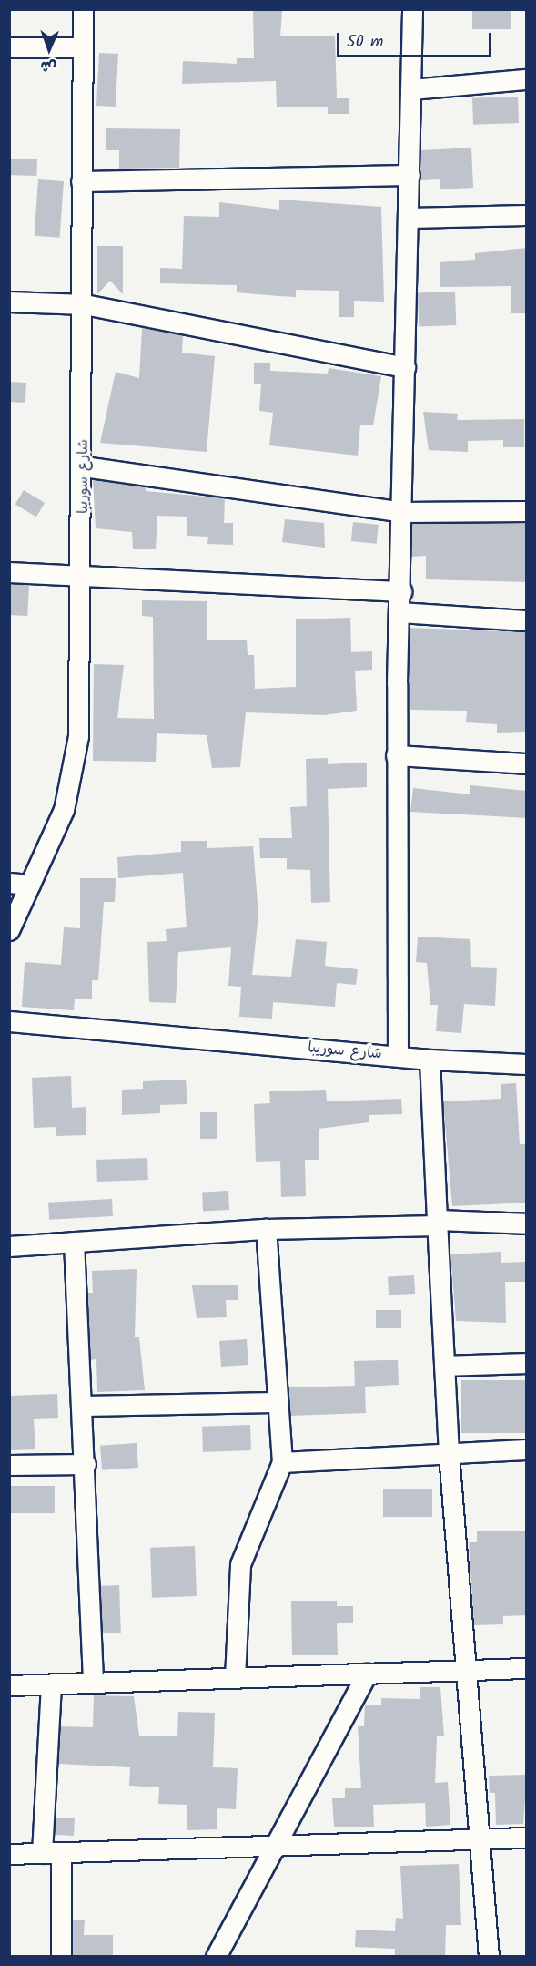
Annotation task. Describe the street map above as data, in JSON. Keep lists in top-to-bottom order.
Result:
{
  "streets": {
    "street": ["شارع سوريبا"]
  },
  "scale_bar": "50 m",
  "north": "bottom"
}
